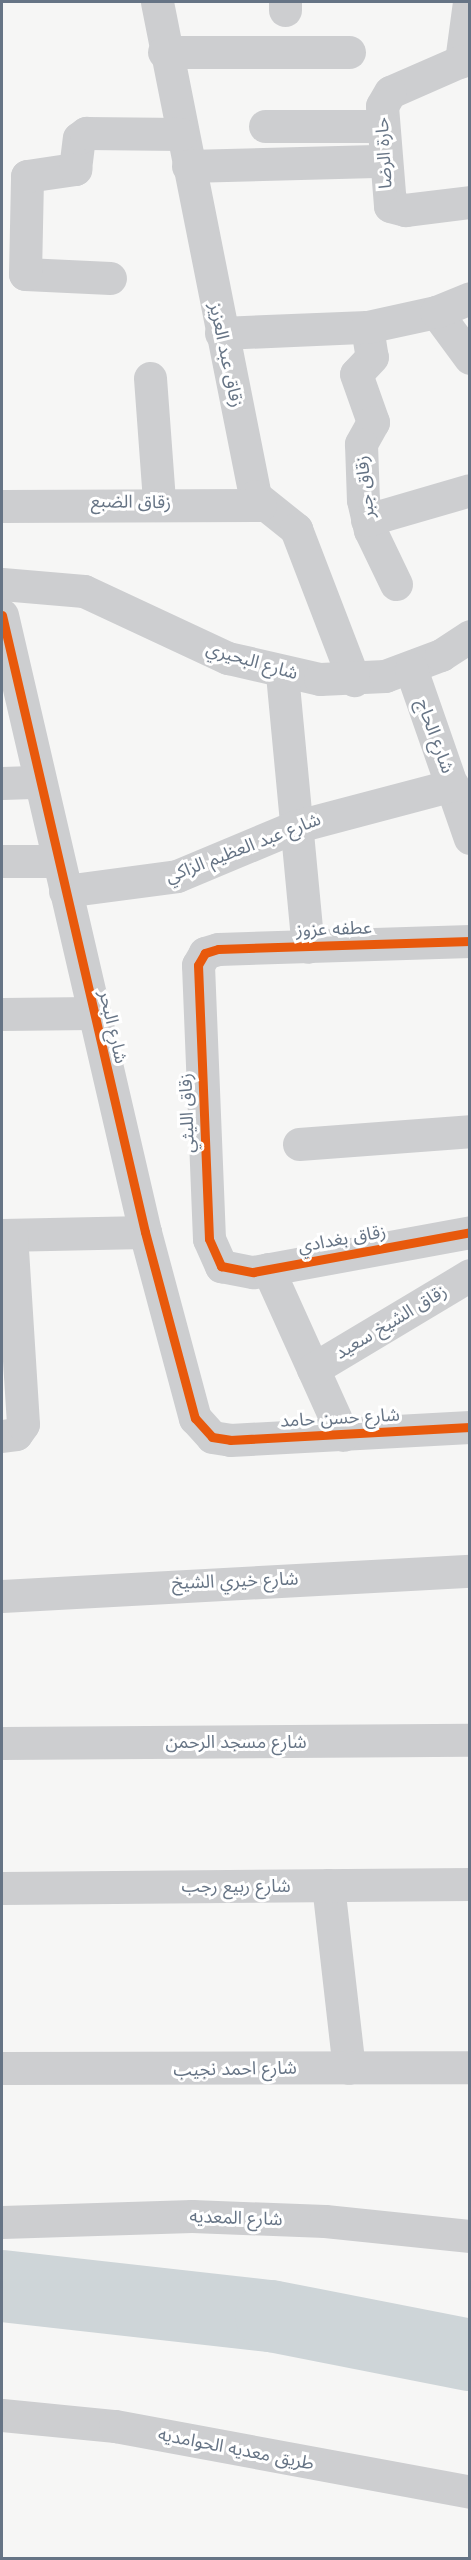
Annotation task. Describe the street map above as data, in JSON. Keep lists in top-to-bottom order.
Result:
{
  "streets": {
    "street": [
      "حارة الرضا",
      "زقاق عبد العزيز",
      "زقاق جبر",
      "زقاق الضبع",
      "شارع البحيري",
      "شارع الحاج",
      "شارع عبد العظيم الزاكي",
      "عطفه عزوز",
      "شارع البحر",
      "زقاق الليثي",
      "زقاق بغدادي",
      "زقاق الشيخ سعيد",
      "شارع حسن حامد",
      "شارع خيري الشيخ",
      "شارع مسجد الرحمن",
      "شارع ربيع رجب",
      "شارع احمد نجيب",
      "شارع المعديه",
      "طريق معديه الحوامديه"
    ]
  },
  "crossings": [
    ["زقاق عبد العزيز", "زقاق الضبع"],
    ["شارع البحيري", "شارع الحاج"],
    ["شارع الحاج", "شارع عبد العظيم الزاكي"],
    ["شارع عبد العظيم الزاكي", "شارع البحر"],
    ["عطفه عزوز", "زقاق الليثي"],
    ["شارع البحر", "شارع حسن حامد"],
    ["زقاق الليثي", "زقاق بغدادي"],
    ["زقاق بغدادي", "زقاق الشيخ سعيد"],
    ["زقاق الشيخ سعيد", "شارع حسن حامد"]
  ]
}
